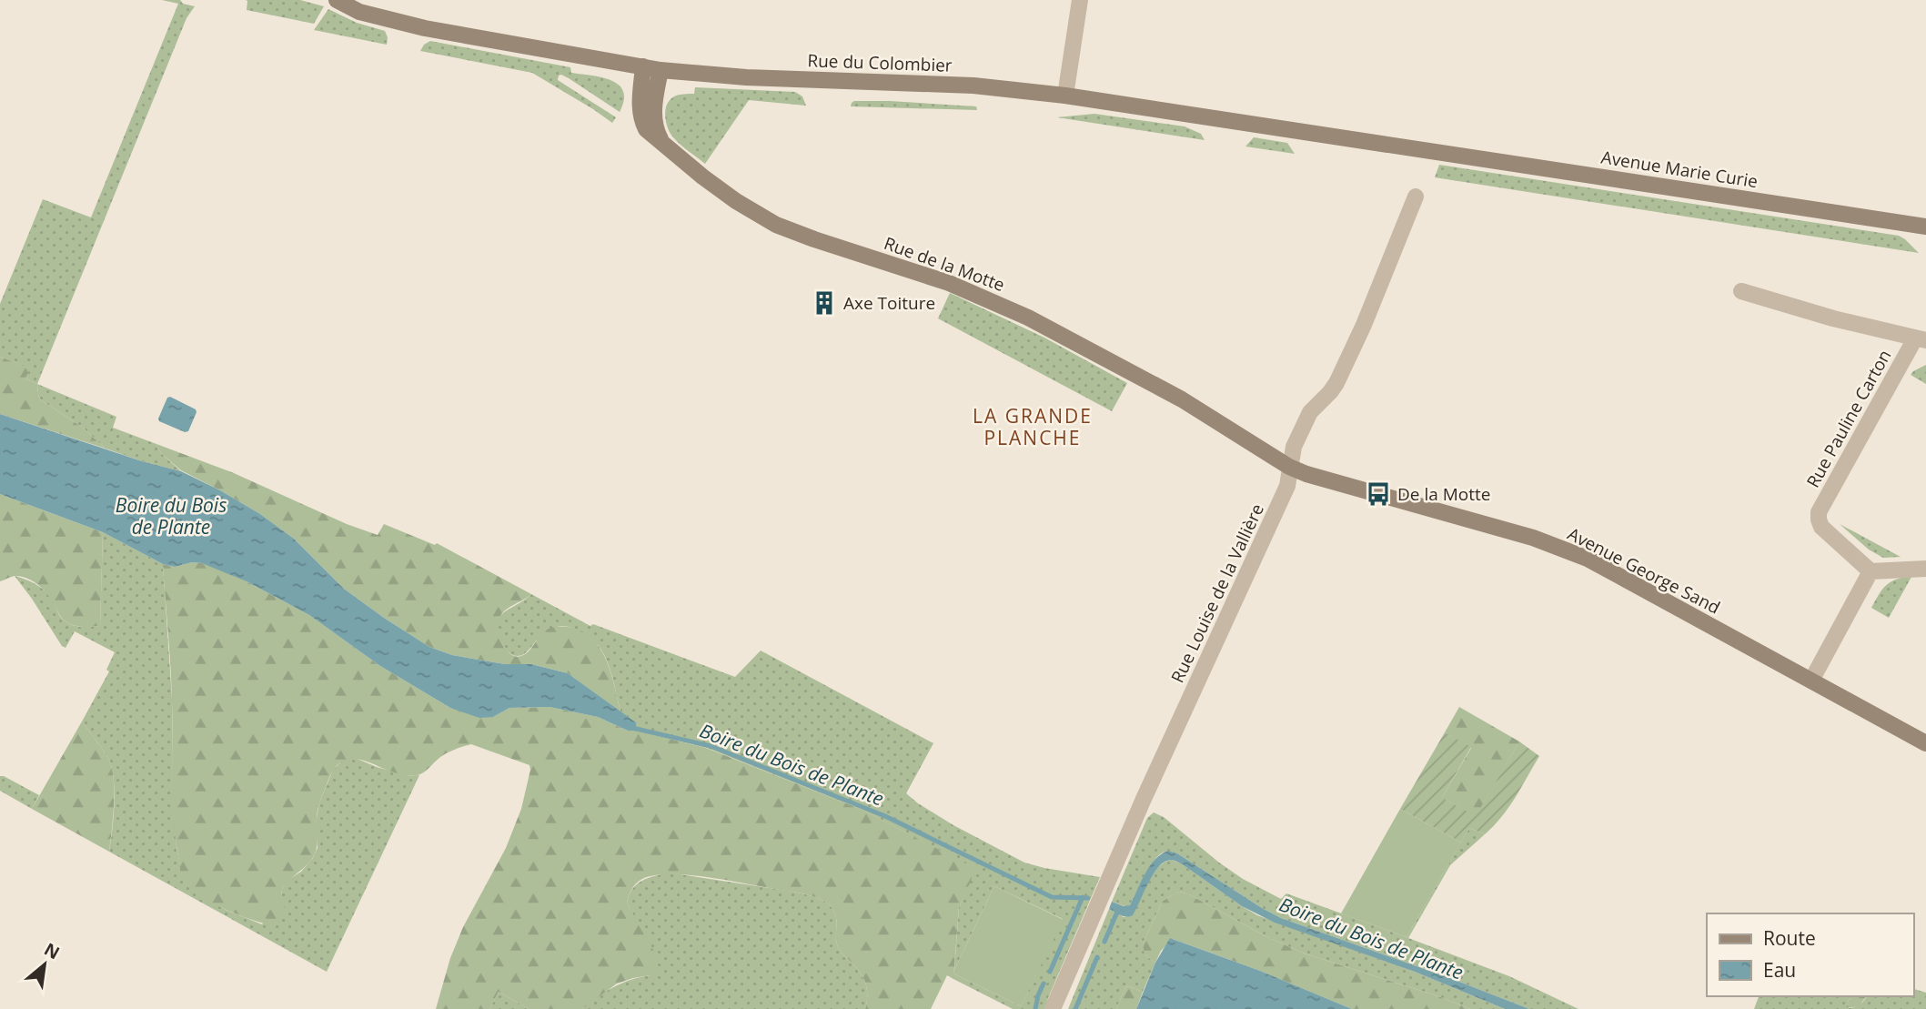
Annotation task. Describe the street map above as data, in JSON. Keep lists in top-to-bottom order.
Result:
{
  "streets": {
    "main road": [
      "Rue du Colombier",
      "Avenue Marie Curie",
      "Rue de la Motte",
      "Avenue George Sand"
    ],
    "street": ["Rue Pauline Carton", "Rue Louise de la Vallière"]
  },
  "crossings": [
    ["Rue du Colombier", "Avenue Marie Curie"],
    ["Rue du Colombier", "Rue de la Motte"],
    ["Rue de la Motte", "Avenue George Sand"],
    ["Rue de la Motte", "Rue Louise de la Vallière"],
    ["Avenue George Sand", "Rue Louise de la Vallière"]
  ],
  "districts": ["LA GRANDE PLANCHE"],
  "water": ["Boire du Bois de Plante"],
  "places": {
    "building": ["Axe Toiture"],
    "bus stop": ["De la Motte"]
  },
  "legend": ["Route", "Eau"],
  "north": "top right"
}
